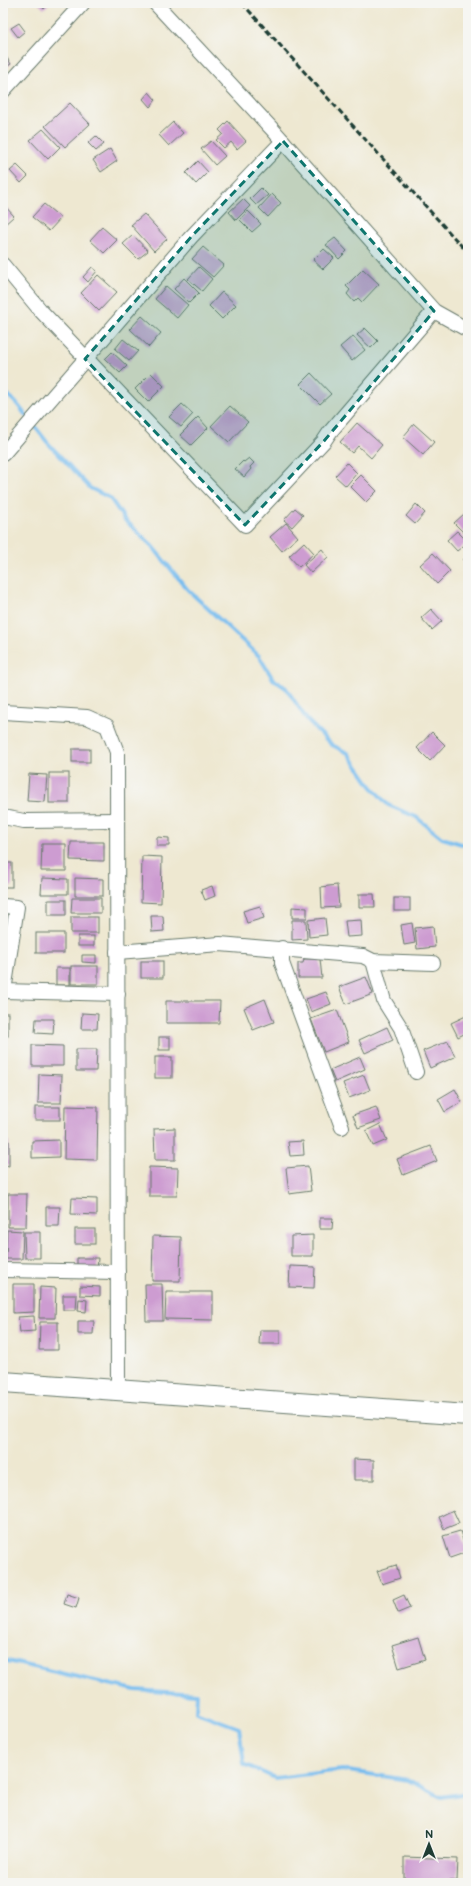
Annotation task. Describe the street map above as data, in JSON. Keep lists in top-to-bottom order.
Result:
{
  "north": "top"
}
